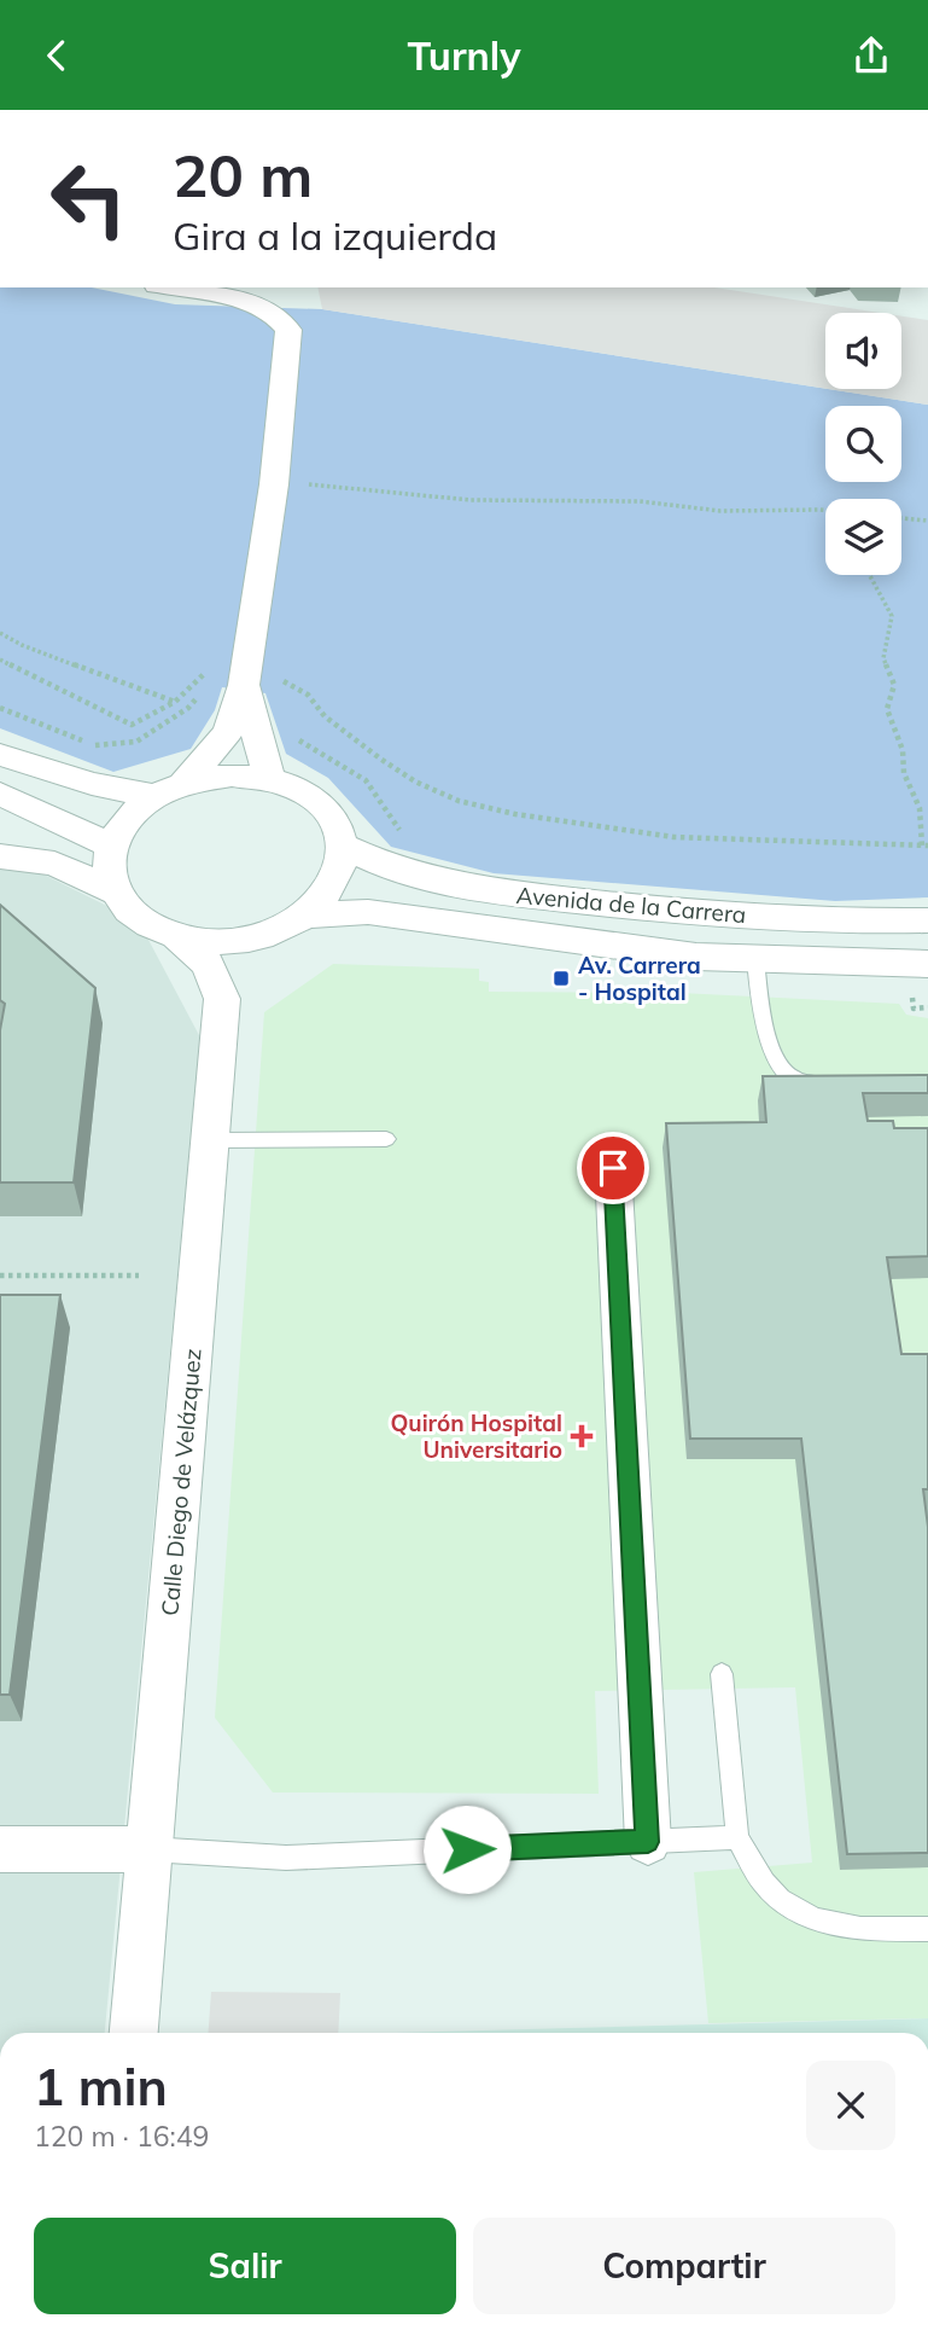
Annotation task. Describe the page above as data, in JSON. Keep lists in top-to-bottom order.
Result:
{
  "streets": {
    "street": ["Avenida de la Carrera", "Calle Diego de Velázquez"]
  },
  "crossings": [
    ["Avenida de la Carrera", "Calle Diego de Velázquez"]
  ],
  "places": {
    "transit": ["Av. Carrera - Hospital"],
    "health": ["Quirón Hospital Universitario"]
  },
  "page": {
    "header": "Turnly",
    "turn": ["20 m", "Gira a la izquierda"],
    "heading": ["1 min", "120 m · 16:49"],
    "buttons": ["Salir", "Compartir"]
  }
}
